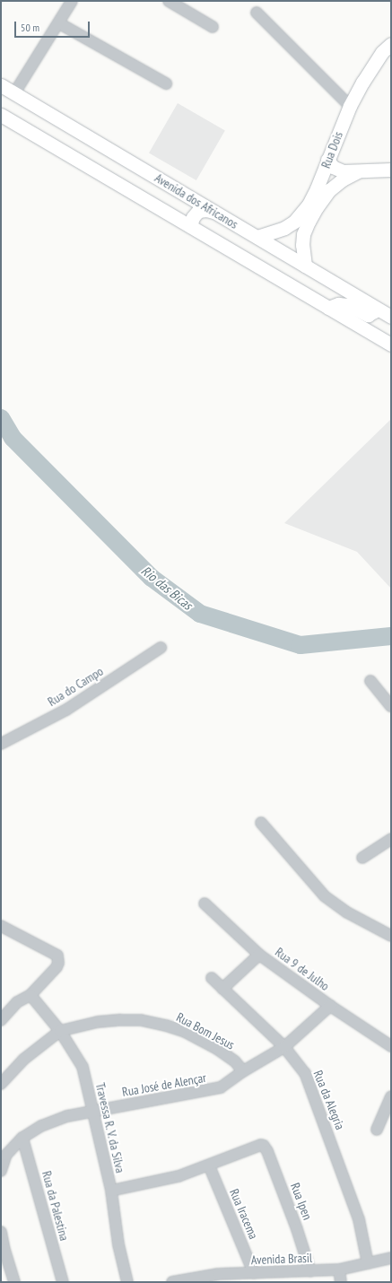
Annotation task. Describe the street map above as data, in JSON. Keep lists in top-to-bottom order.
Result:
{
  "streets": {
    "main road": ["Rua Dois", "Avenida dos Africanos"],
    "street": [
      "Rua do Campo",
      "Rua 9 de Julho",
      "Rua Bom Jesus",
      "Rua José de Alençar",
      "Rua da Alegria",
      "Travessa R. V. da Silva",
      "Rua Ipen",
      "Rua da Palestina",
      "Rua Iracema",
      "Avenida Brasil"
    ]
  },
  "crossings": [
    ["Rua Dois", "Avenida dos Africanos"],
    ["Rua 9 de Julho", "Rua José de Alençar"],
    ["Rua Bom Jesus", "Rua José de Alençar"],
    ["Rua Bom Jesus", "Travessa R. V. da Silva"],
    ["Rua José de Alençar", "Rua da Alegria"],
    ["Rua José de Alençar", "Travessa R. V. da Silva"],
    ["Rua José de Alençar", "Rua da Palestina"],
    ["Rua da Alegria", "Avenida Brasil"],
    ["Rua Ipen", "Rua Iracema"],
    ["Rua Ipen", "Avenida Brasil"],
    ["Rua Iracema", "Avenida Brasil"]
  ],
  "water": ["Rio das Bicas"],
  "scale_bar": "50 m"
}
